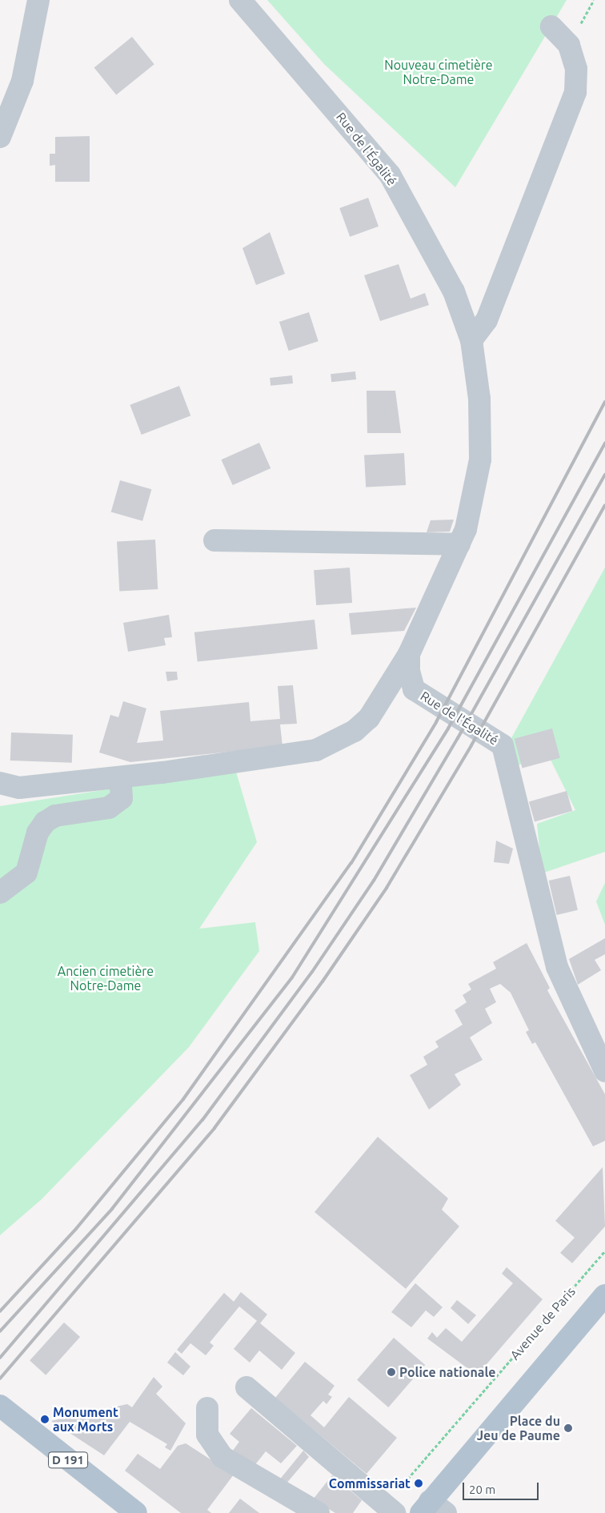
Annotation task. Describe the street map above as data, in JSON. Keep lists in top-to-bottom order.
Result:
{
  "streets": {
    "main road": ["D 191"],
    "street": ["Rue de l'Égalité"],
    "path": ["Avenue de Paris"]
  },
  "parks": ["Nouveau cimetière Notre-Dame", "Ancien cimetière Notre-Dame"],
  "places": [
    "Police nationale",
    "Monument aux Morts",
    "Place du Jeu de Paume",
    "Commissariat"
  ],
  "scale_bar": "20 m"
}
